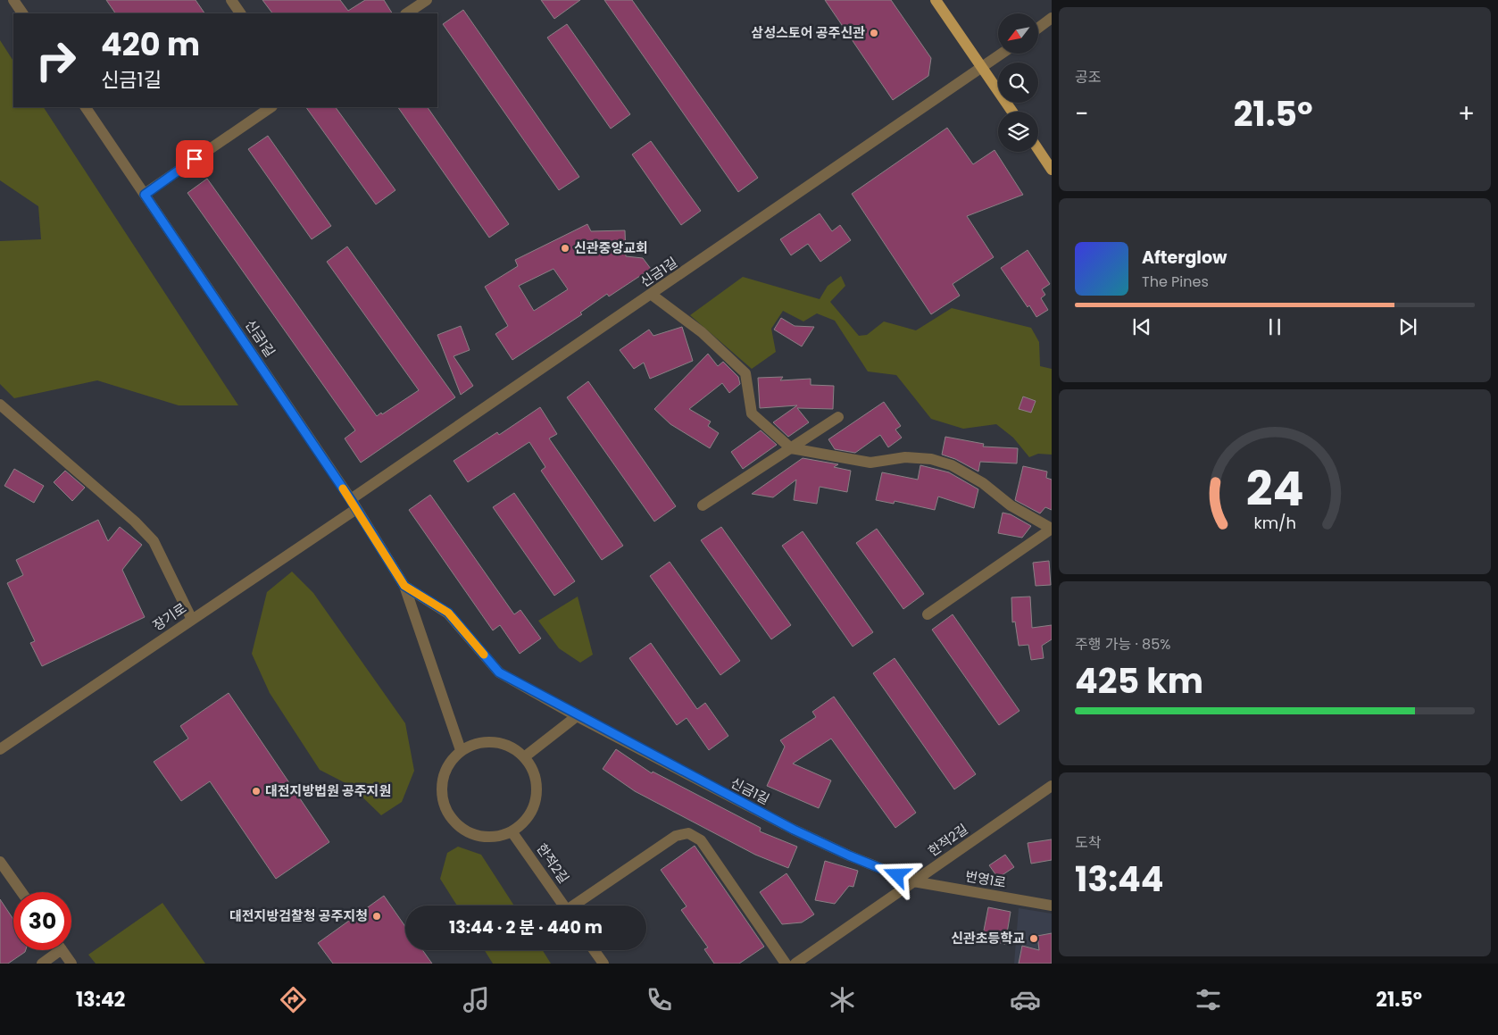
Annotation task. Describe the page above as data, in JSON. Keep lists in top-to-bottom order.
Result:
{
  "streets": {
    "street": [
      "신금1길",
      "장기로",
      "한적2길",
      "번영1로"
    ]
  },
  "crossings": [
    ["신금1길", "장기로"],
    ["신금1길", "한적2길"],
    ["신금1길", "번영1로"],
    ["한적2길", "번영1로"]
  ],
  "places": [
    "삼성스토어 공주신관",
    "신관중앙교회",
    "대전지방법원 공주지원",
    "대전지방검찰청 공주지청",
    "신관초등학교"
  ],
  "north": "bottom left",
  "page": {
    "tile": [
      "공조",
      ["주행 가능 · 85%", "425 km"],
      ["도착", "13:44"]
    ],
    "turn": ["420 m", "신금1길"],
    "heat": ["−", "21.5°", "+"],
    "song": ["Afterglow", "The Pines"],
    "limit": "30",
    "trip": "13:44 · 2 분 · 440 m",
    "tabs": ["13:42", "21.5°"],
    "gauge": ["24", "km/h"]
  }
}
